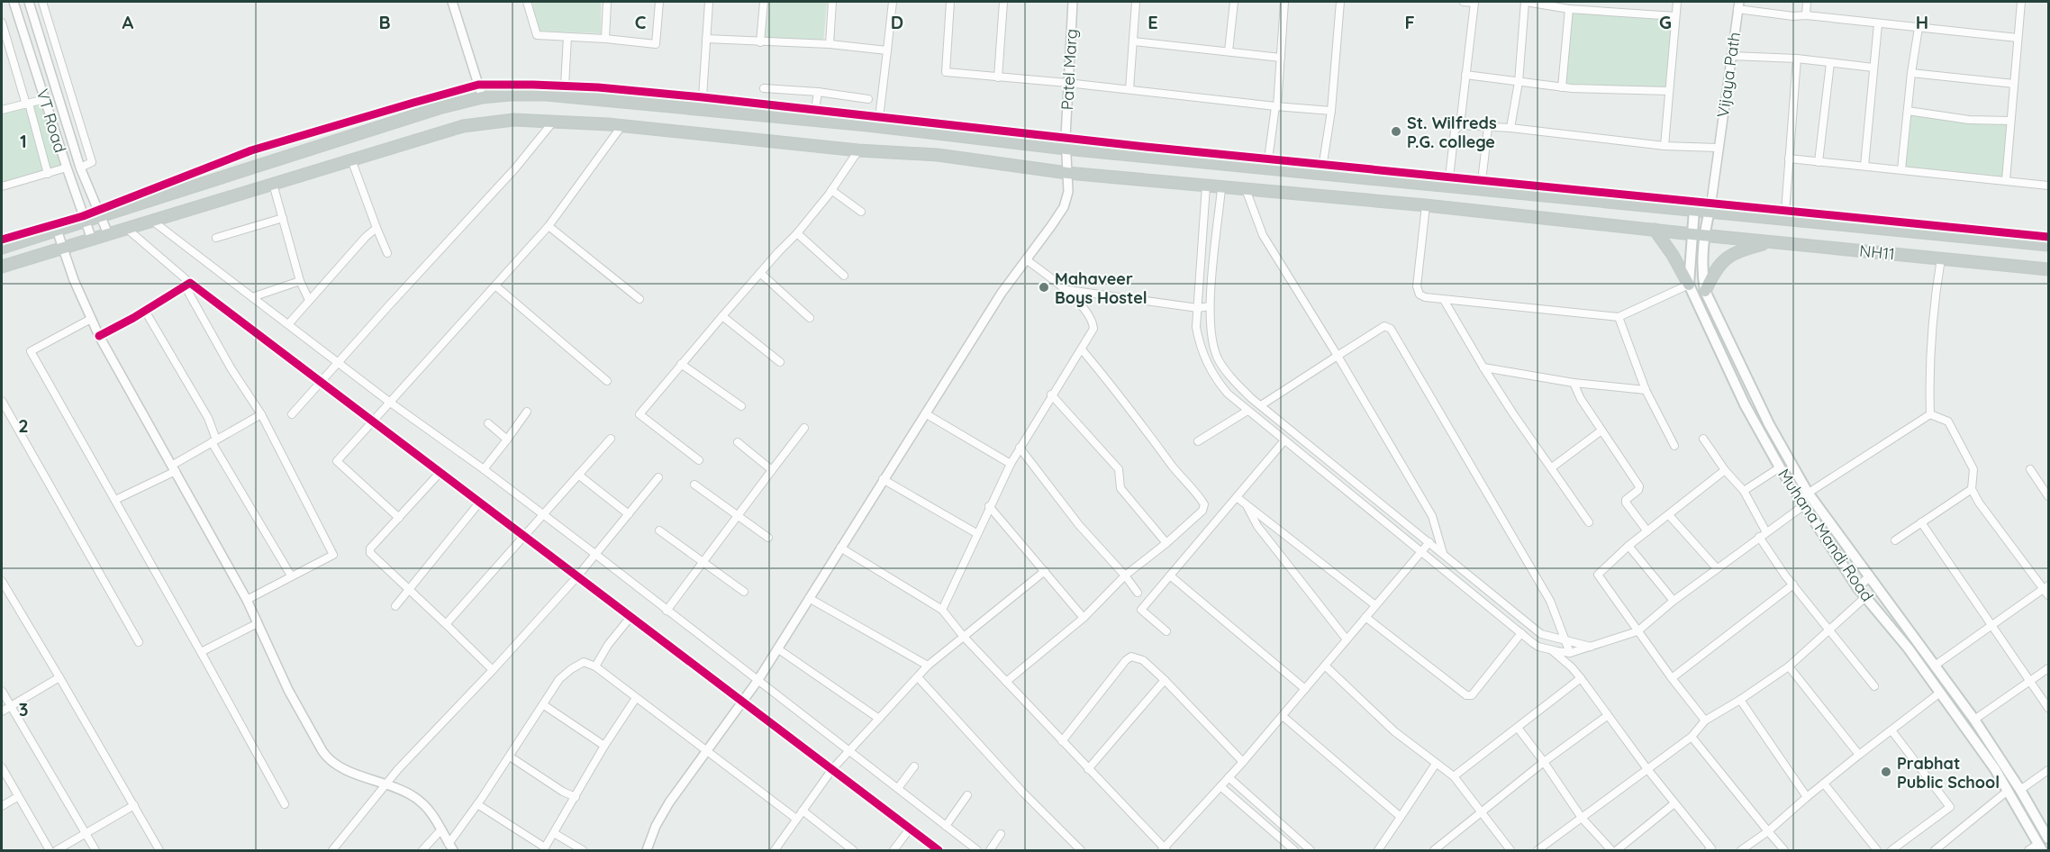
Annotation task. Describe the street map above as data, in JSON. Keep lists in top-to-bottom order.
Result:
{
  "streets": {
    "highway": ["NH11"],
    "main road": ["Muhana Mandi Road"],
    "street": ["Patel Marg", "Vijaya Path", "VT Road"]
  },
  "crossings": [
    ["Patel Marg", "NH11"],
    ["VT Road", "NH11"]
  ],
  "places": ["St. Wilfreds P.G. college", "Mahaveer Boys Hostel", "Prabhat Public School"],
  "grid": {
    "columns": [
      "A",
      "B",
      "C",
      "D",
      "E",
      "F",
      "G",
      "H"
    ],
    "rows": ["1", "2", "3"]
  }
}
